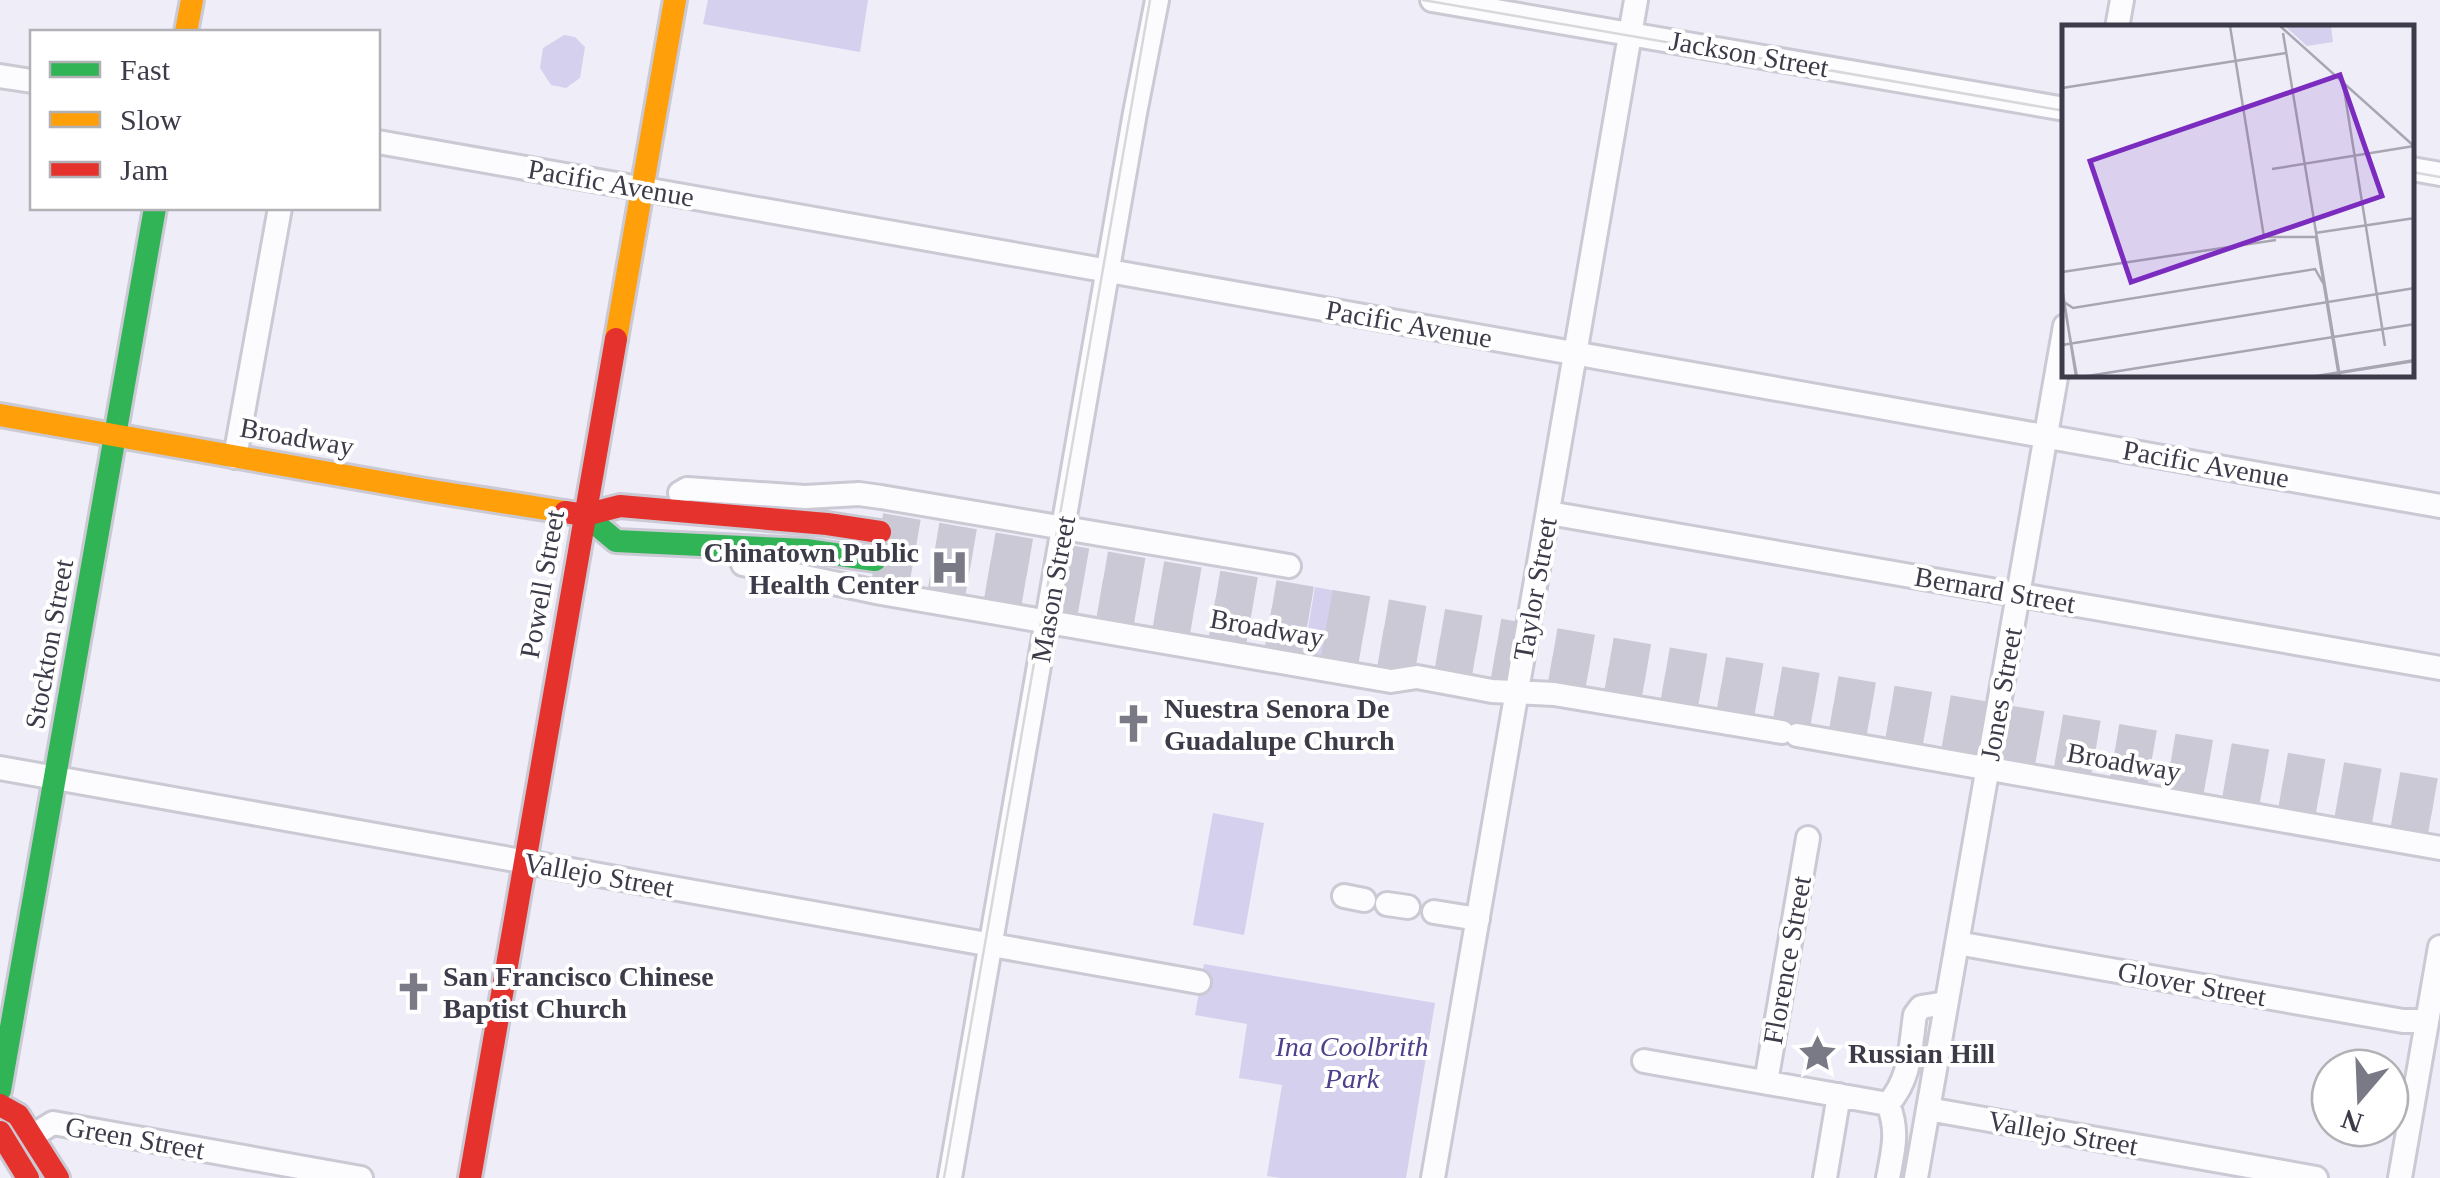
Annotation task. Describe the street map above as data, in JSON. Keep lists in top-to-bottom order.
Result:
{
  "streets": {
    "street": [
      "Jackson Street",
      "Pacific Avenue",
      "Broadway",
      "Powell Street",
      "Mason Street",
      "Taylor Street",
      "Bernard Street",
      "Stockton Street",
      "Jones Street",
      "Vallejo Street",
      "Florence Street",
      "Glover Street",
      "Green Street"
    ]
  },
  "crossings": [
    ["Jackson Street", "Taylor Street"],
    ["Pacific Avenue", "Powell Street"],
    ["Pacific Avenue", "Mason Street"],
    ["Pacific Avenue", "Taylor Street"],
    ["Pacific Avenue", "Jones Street"],
    ["Broadway", "Powell Street"],
    ["Broadway", "Mason Street"],
    ["Broadway", "Taylor Street"],
    ["Broadway", "Stockton Street"],
    ["Broadway", "Jones Street"],
    ["Powell Street", "Vallejo Street"],
    ["Mason Street", "Vallejo Street"],
    ["Taylor Street", "Bernard Street"],
    ["Bernard Street", "Jones Street"],
    ["Stockton Street", "Vallejo Street"],
    ["Jones Street", "Vallejo Street"],
    ["Jones Street", "Glover Street"]
  ],
  "parks": ["Ina Coolbrith Park"],
  "places": {
    "hospital": ["Chinatown Public Health Center"],
    "church": ["Nuestra Senora De Guadalupe Church", "San Francisco Chinese Baptist Church"],
    "place": ["Russian Hill"]
  },
  "legend": ["Fast", "Slow", "Jam"],
  "north": "bottom"
}
